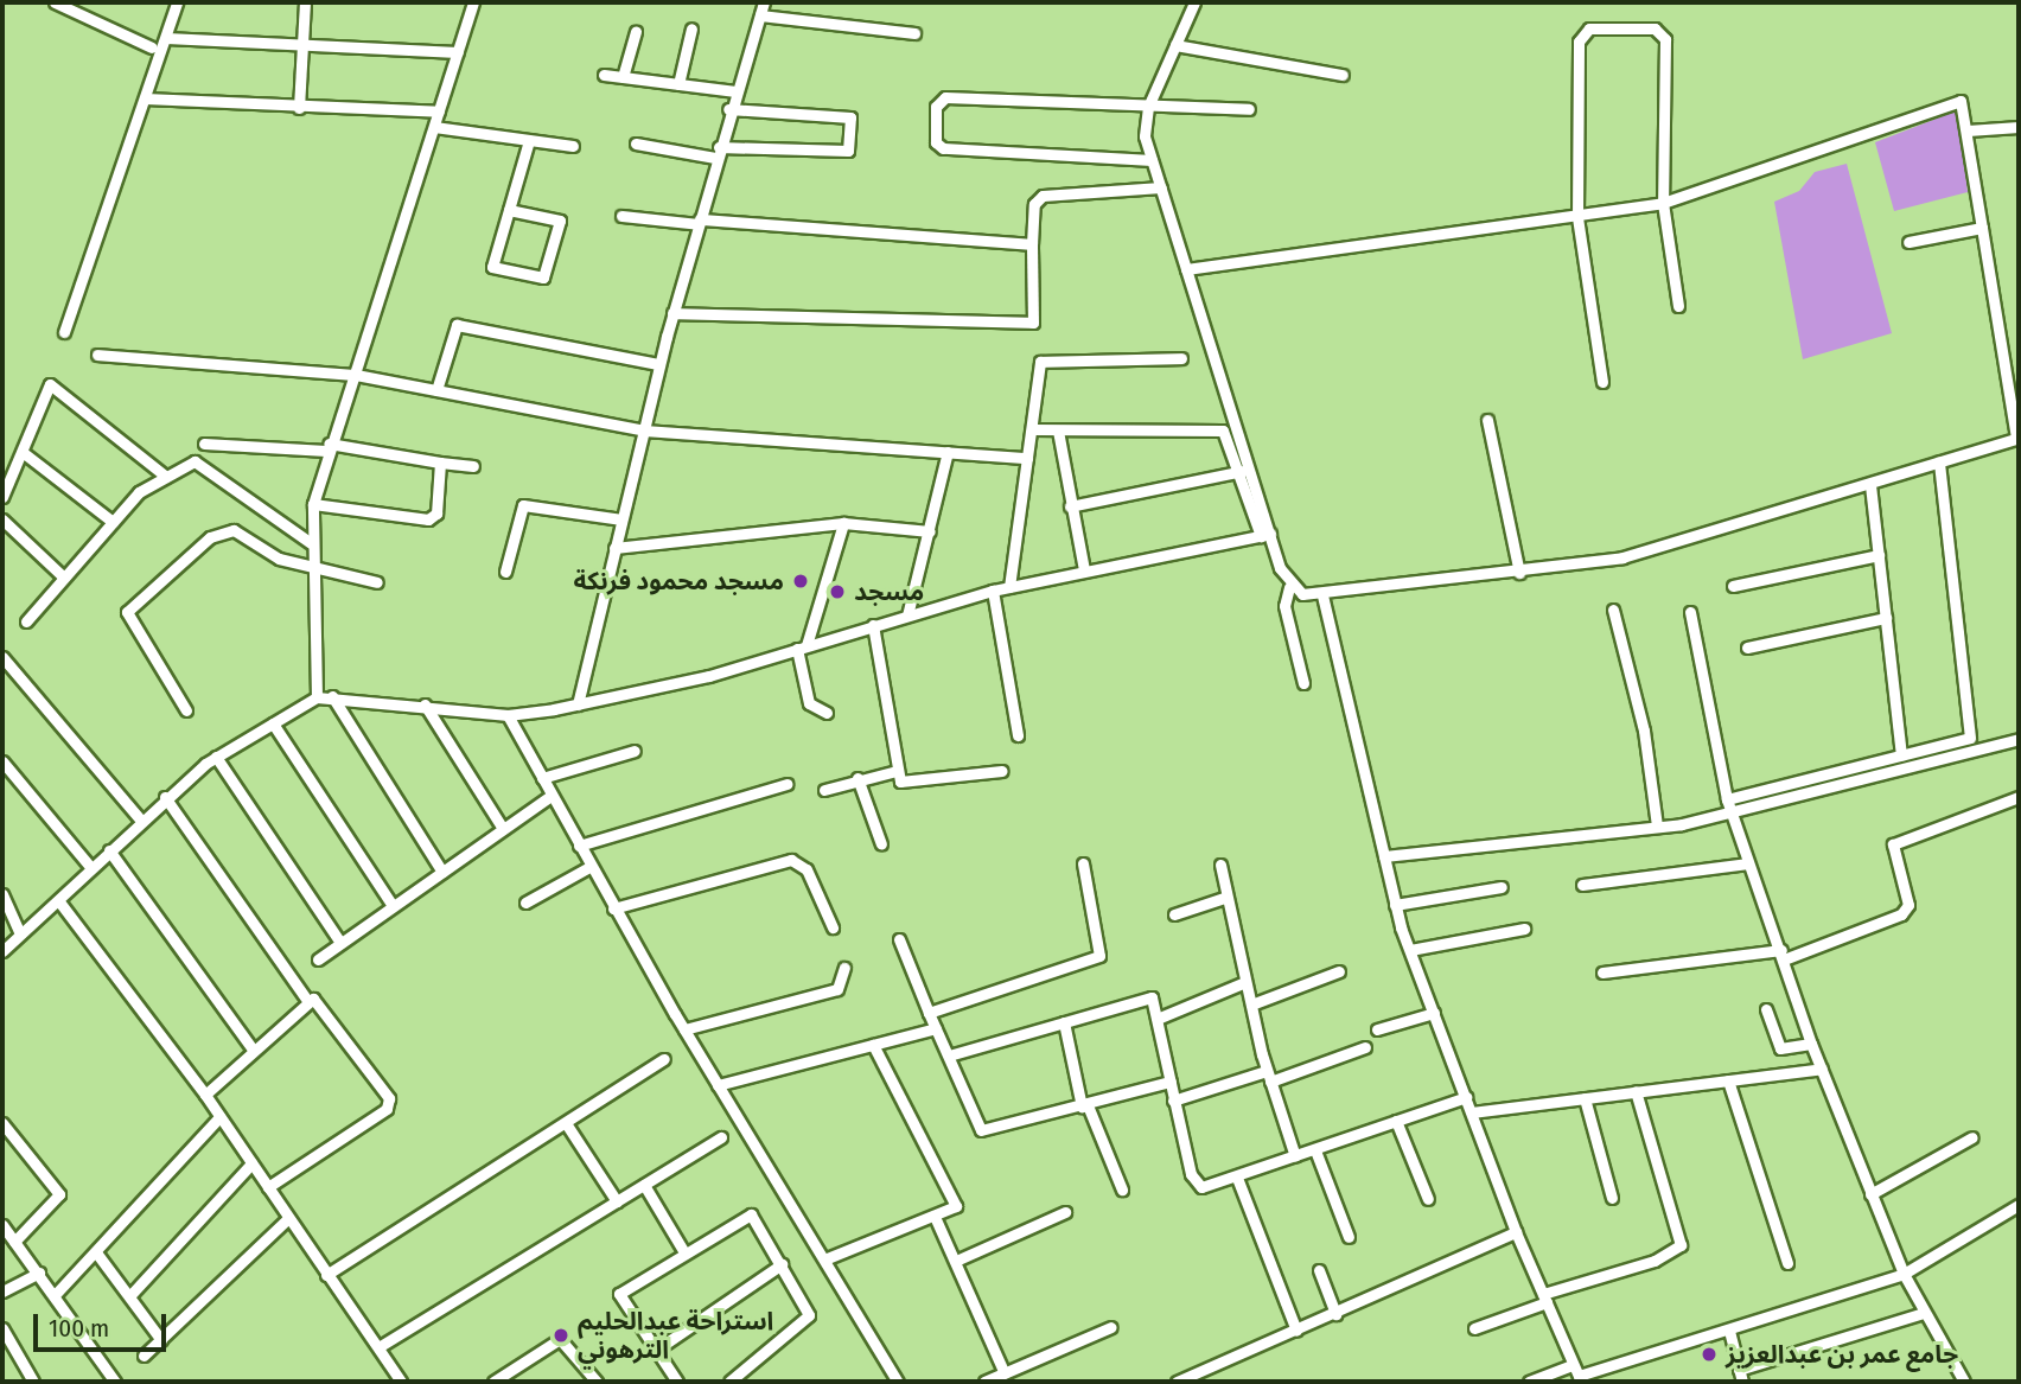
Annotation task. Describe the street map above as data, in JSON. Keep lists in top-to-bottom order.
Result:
{
  "places": [
    "مسجد محمود فرنكة",
    "مسجد",
    "استراحة عبدالحليم الترهوني",
    "جامع عمر بن عبدالعزيز"
  ],
  "scale_bar": "100 m"
}
